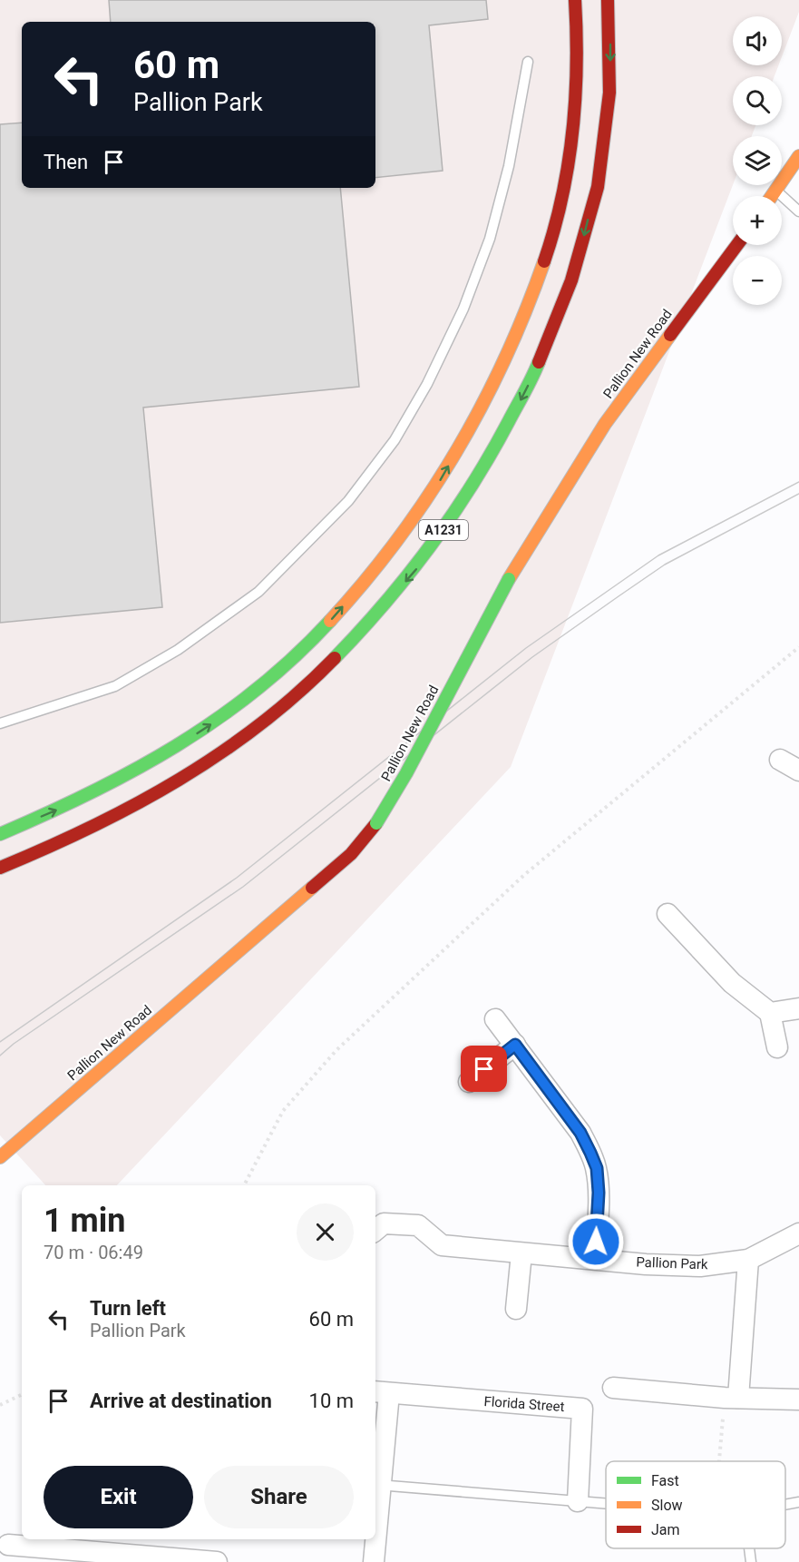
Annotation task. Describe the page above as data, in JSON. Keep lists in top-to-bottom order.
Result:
{
  "streets": {
    "main road": ["Pallion New Road", "A1231"],
    "street": ["Pallion Park", "Florida Street"]
  },
  "legend": ["Fast", "Slow", "Jam"],
  "page": {
    "map_buttons": ["+", "−"],
    "turn": ["60 m", "Pallion Park"],
    "then": "Then",
    "heading": ["1 min", "70 m · 06:49"],
    "list": [
      {
        "name": "Turn left",
        "note": "Pallion Park",
        "value": "60 m"
      },
      {
        "name": "Arrive at destination",
        "value": "10 m"
      }
    ],
    "buttons": ["Exit", "Share"]
  }
}
